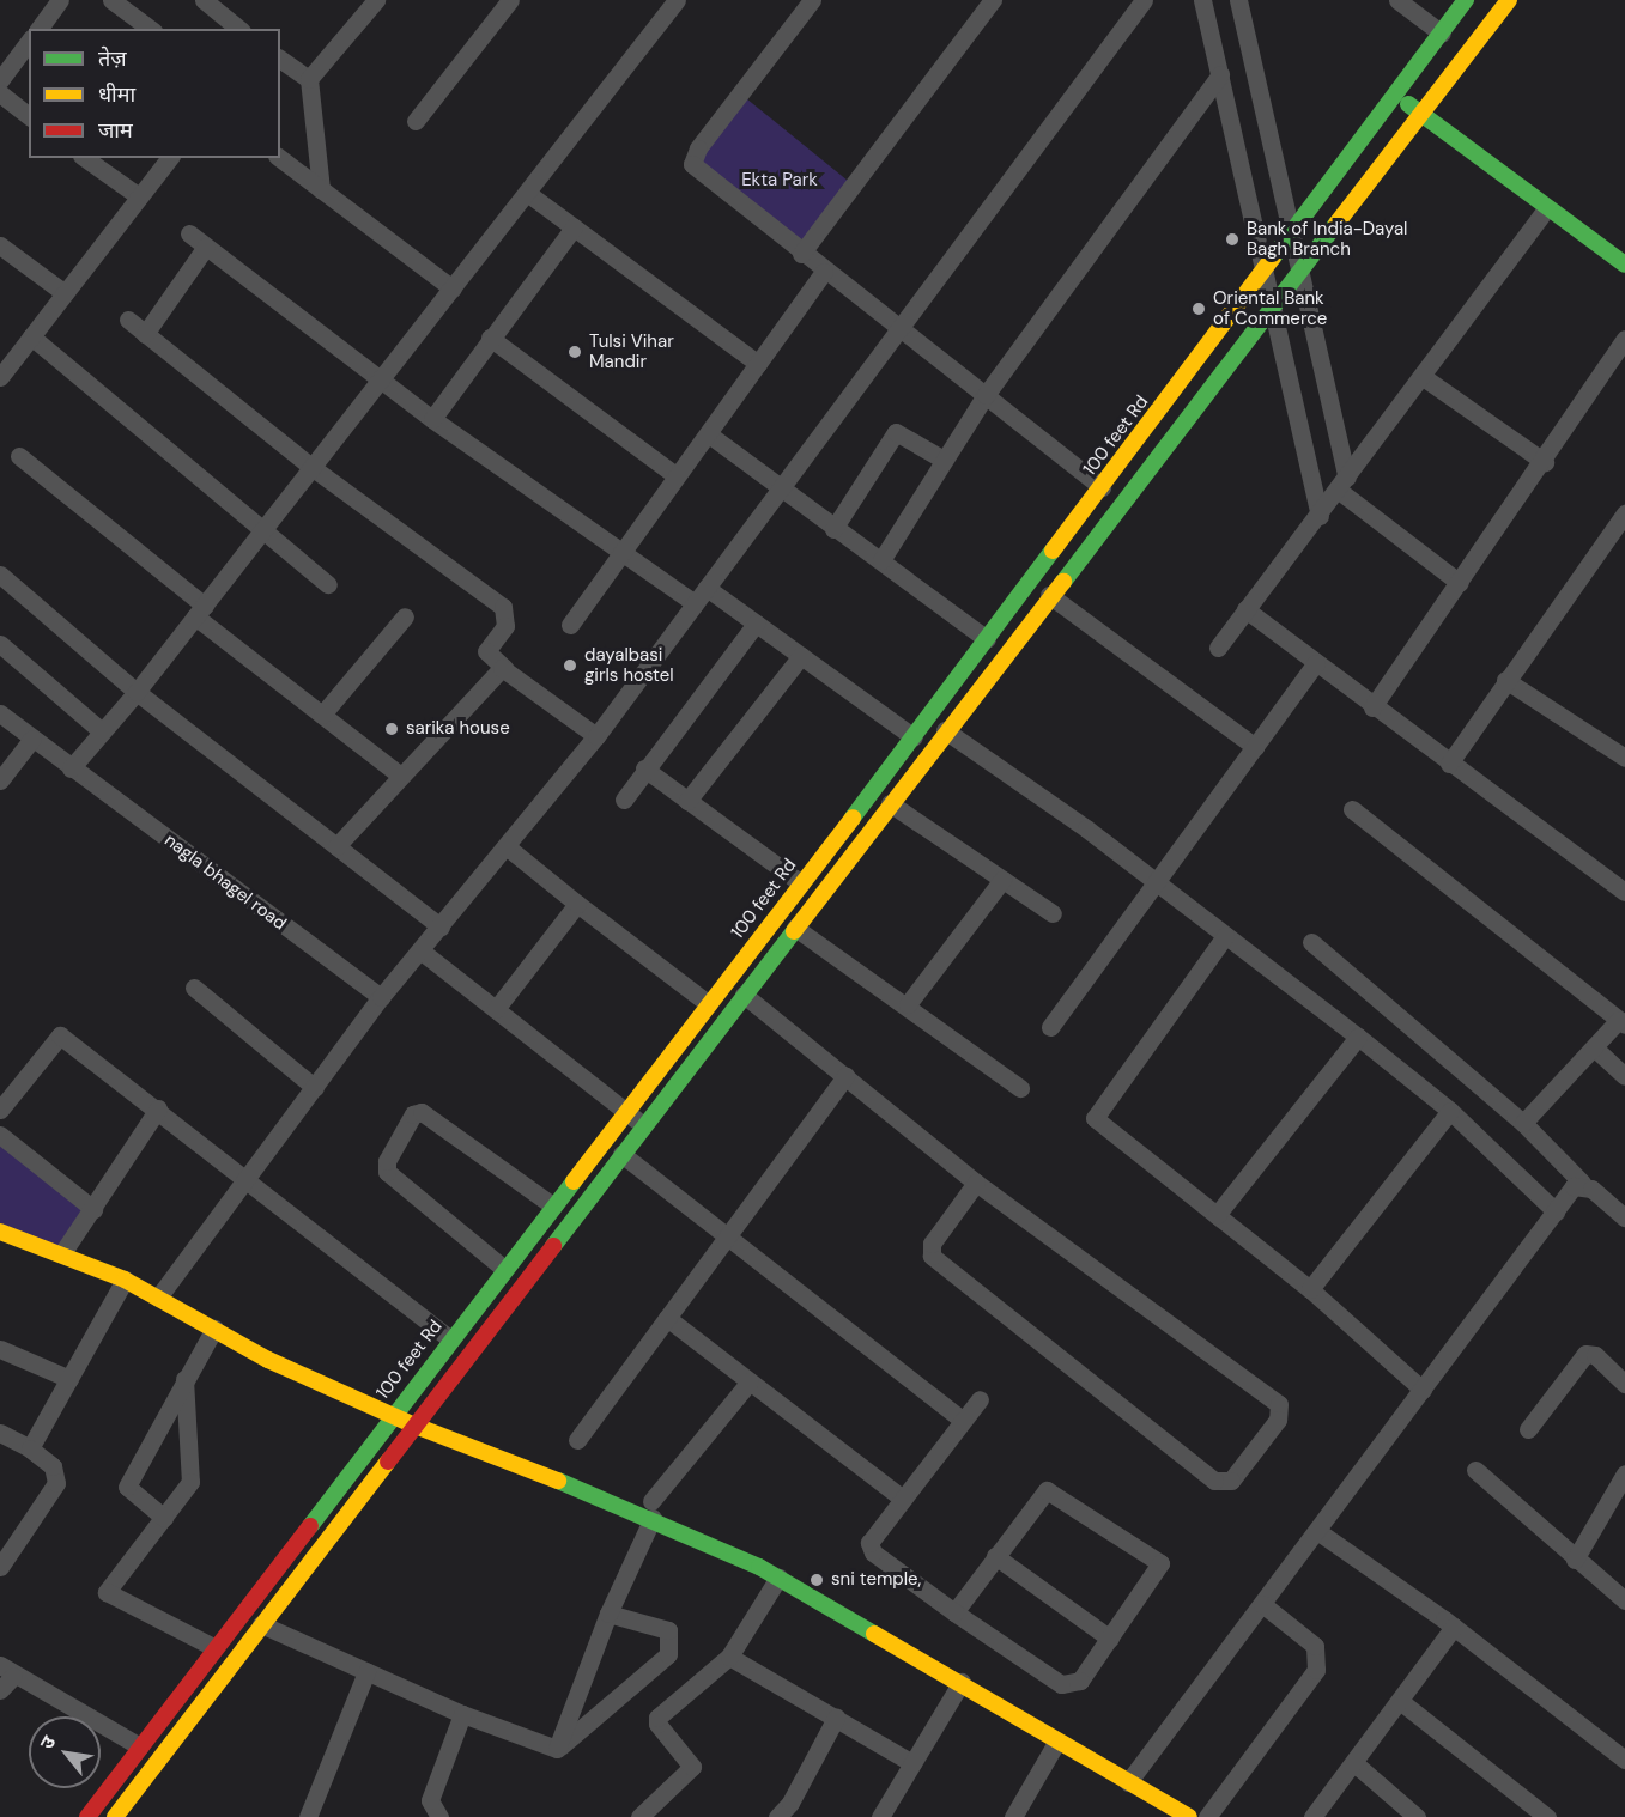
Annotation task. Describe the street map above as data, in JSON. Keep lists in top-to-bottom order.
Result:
{
  "streets": {
    "main road": ["100 feet Rd"],
    "street": ["nagla bhagel road"]
  },
  "parks": ["Ekta Park"],
  "places": [
    "Bank of India-Dayal Bagh Branch",
    "Oriental Bank of Commerce",
    "Tulsi Vihar Mandir",
    "dayalbasi girls hostel",
    "sarika house",
    "sni temple,"
  ],
  "legend": ["तेज़", "धीमा", "जाम"],
  "north": "top left"
}
